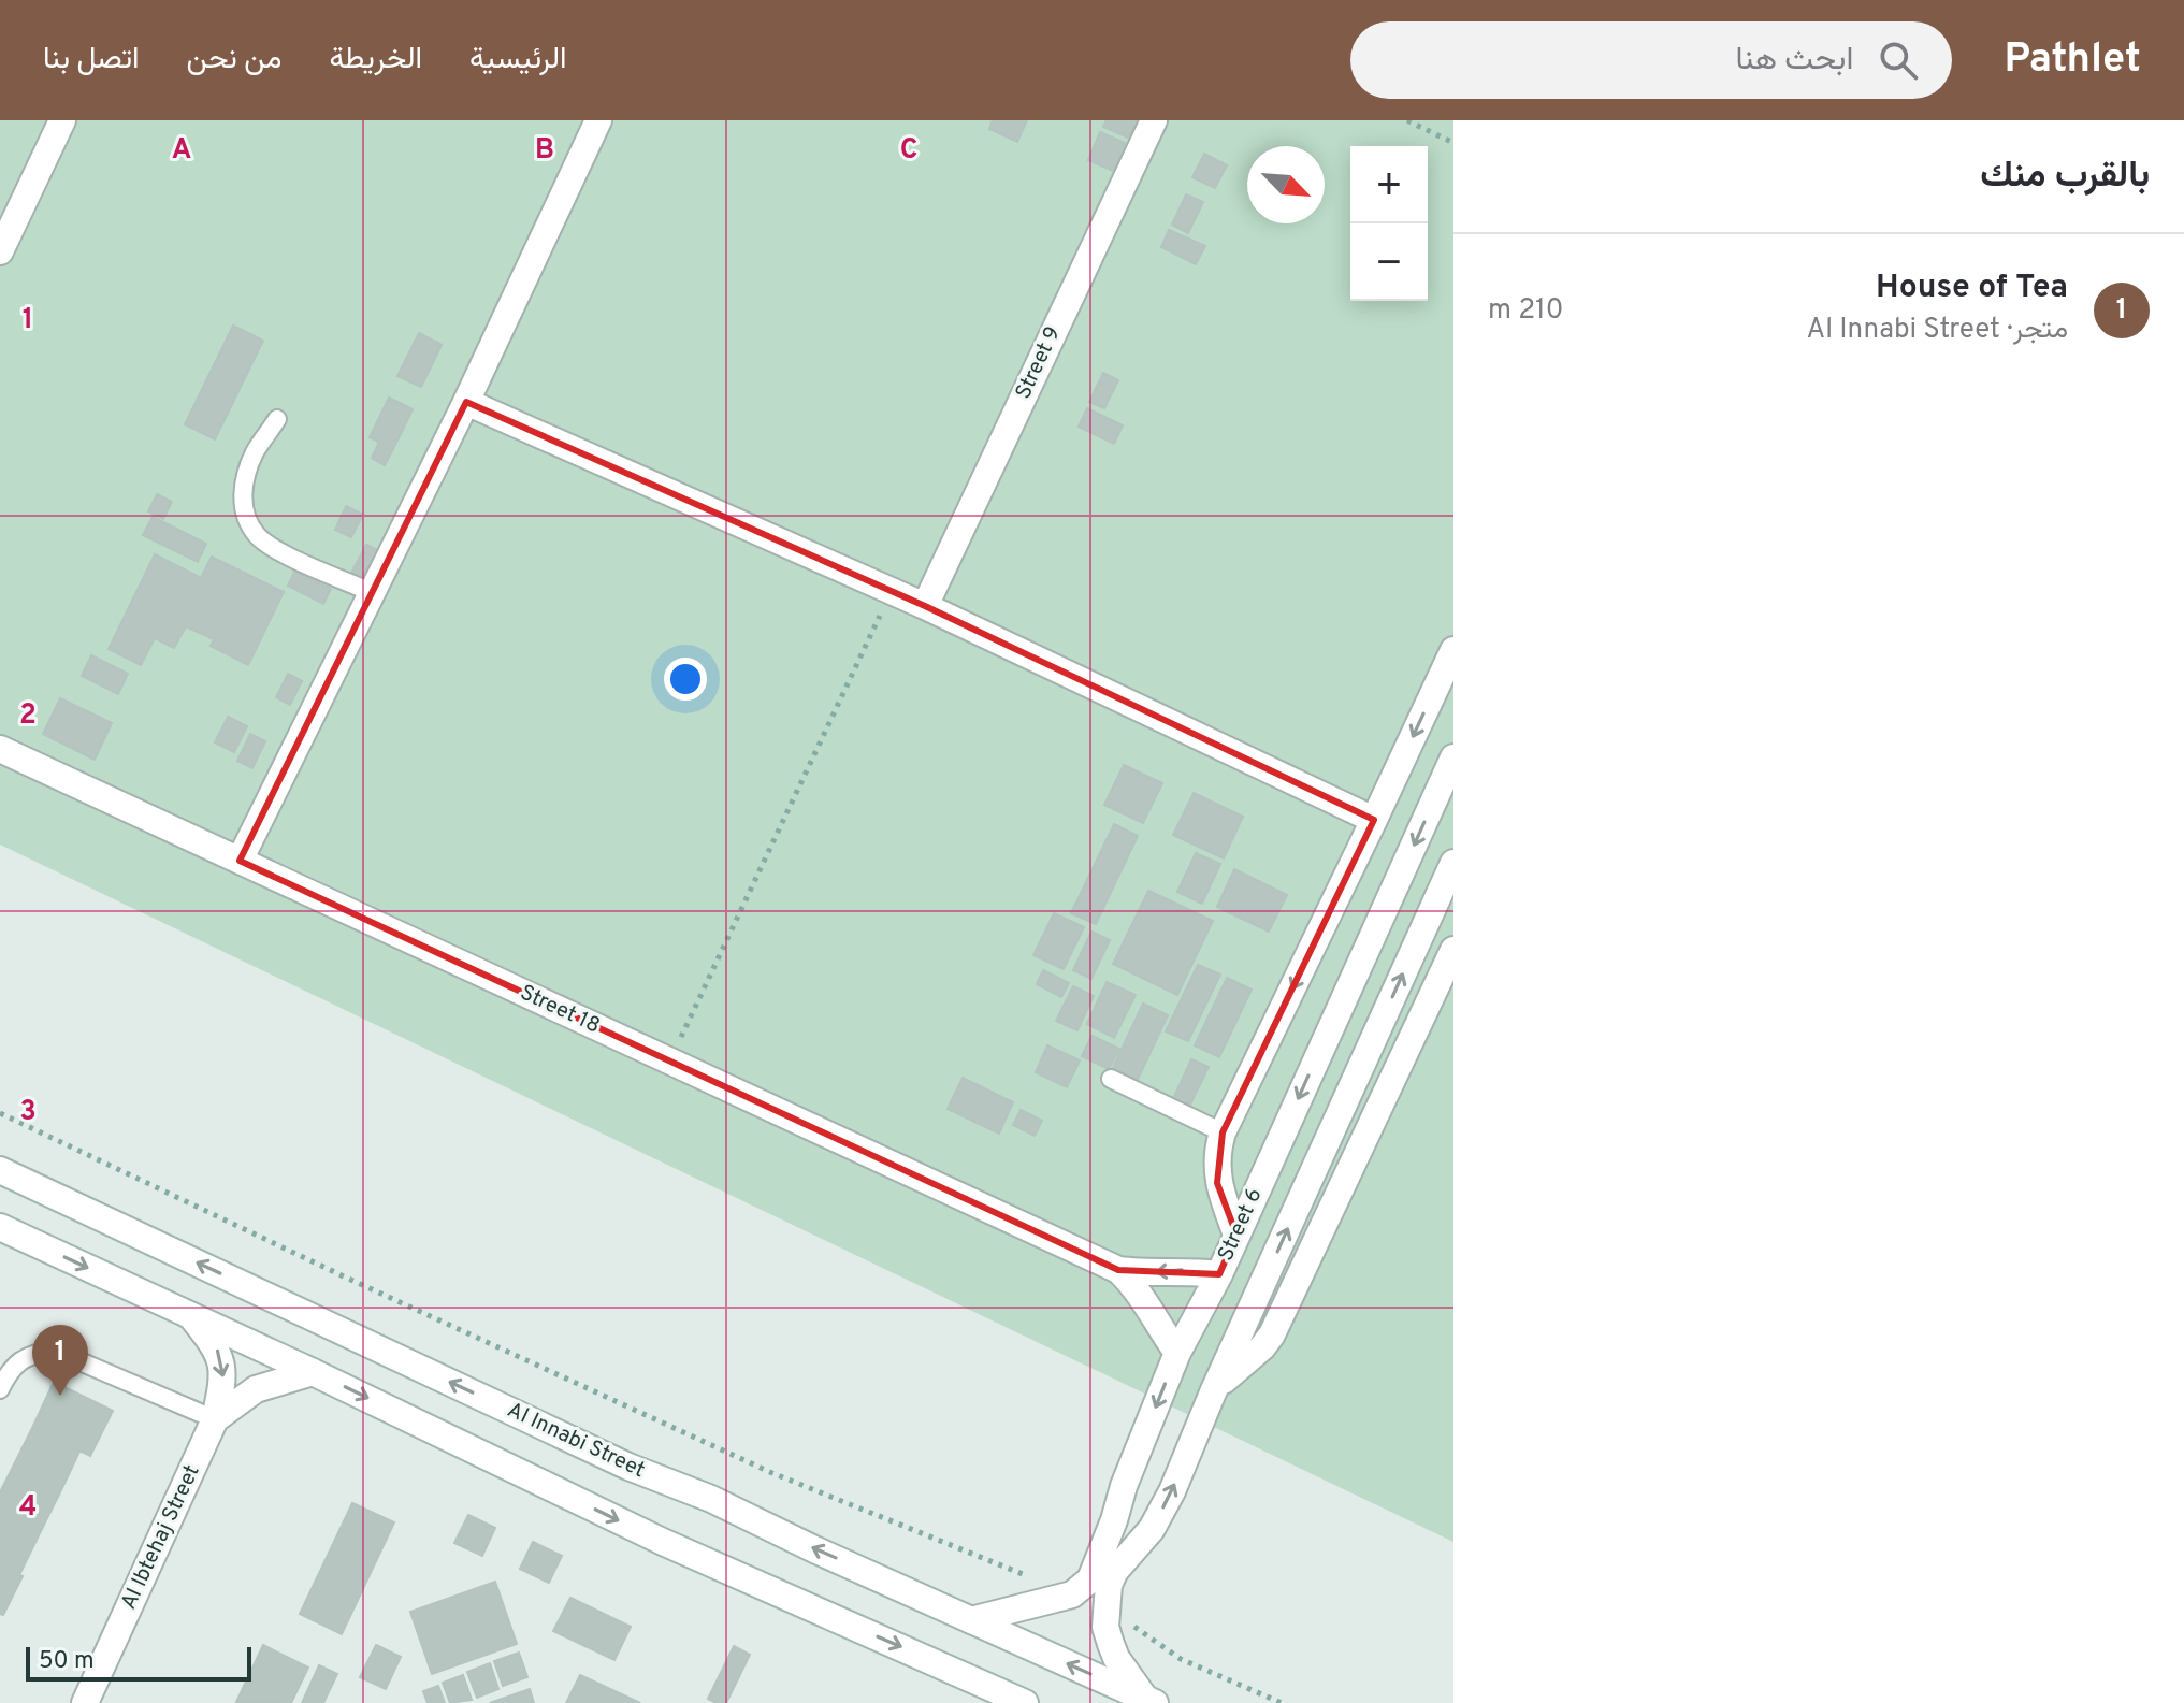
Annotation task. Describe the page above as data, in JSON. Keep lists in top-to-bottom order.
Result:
{
  "streets": {
    "street": [
      "Street 9",
      "Street 18",
      "Street 6",
      "Al Innabi Street",
      "Al Ibtehaj Street"
    ]
  },
  "crossings": [
    ["Street 18", "Street 6"],
    ["Street 6", "Al Innabi Street"]
  ],
  "scale_bar": "50 m",
  "north": "bottom right",
  "page": {
    "header": "Pathlet",
    "search": "ابحث هنا",
    "nav": [
      "الرئيسية",
      "الخريطة",
      "من نحن",
      "اتصل بنا"
    ],
    "heading": "بالقرب منك",
    "map_buttons": ["+", "−"],
    "list": [
      {
        "mark": "1",
        "name": "House of Tea",
        "note": "متجر · Al Innabi Street",
        "value": "210 m"
      }
    ],
    "pins": "1",
    "scale": "50 m"
  },
  "grid": {
    "columns": ["A", "B", "C"],
    "rows": [
      "1",
      "2",
      "3",
      "4"
    ]
  }
}
